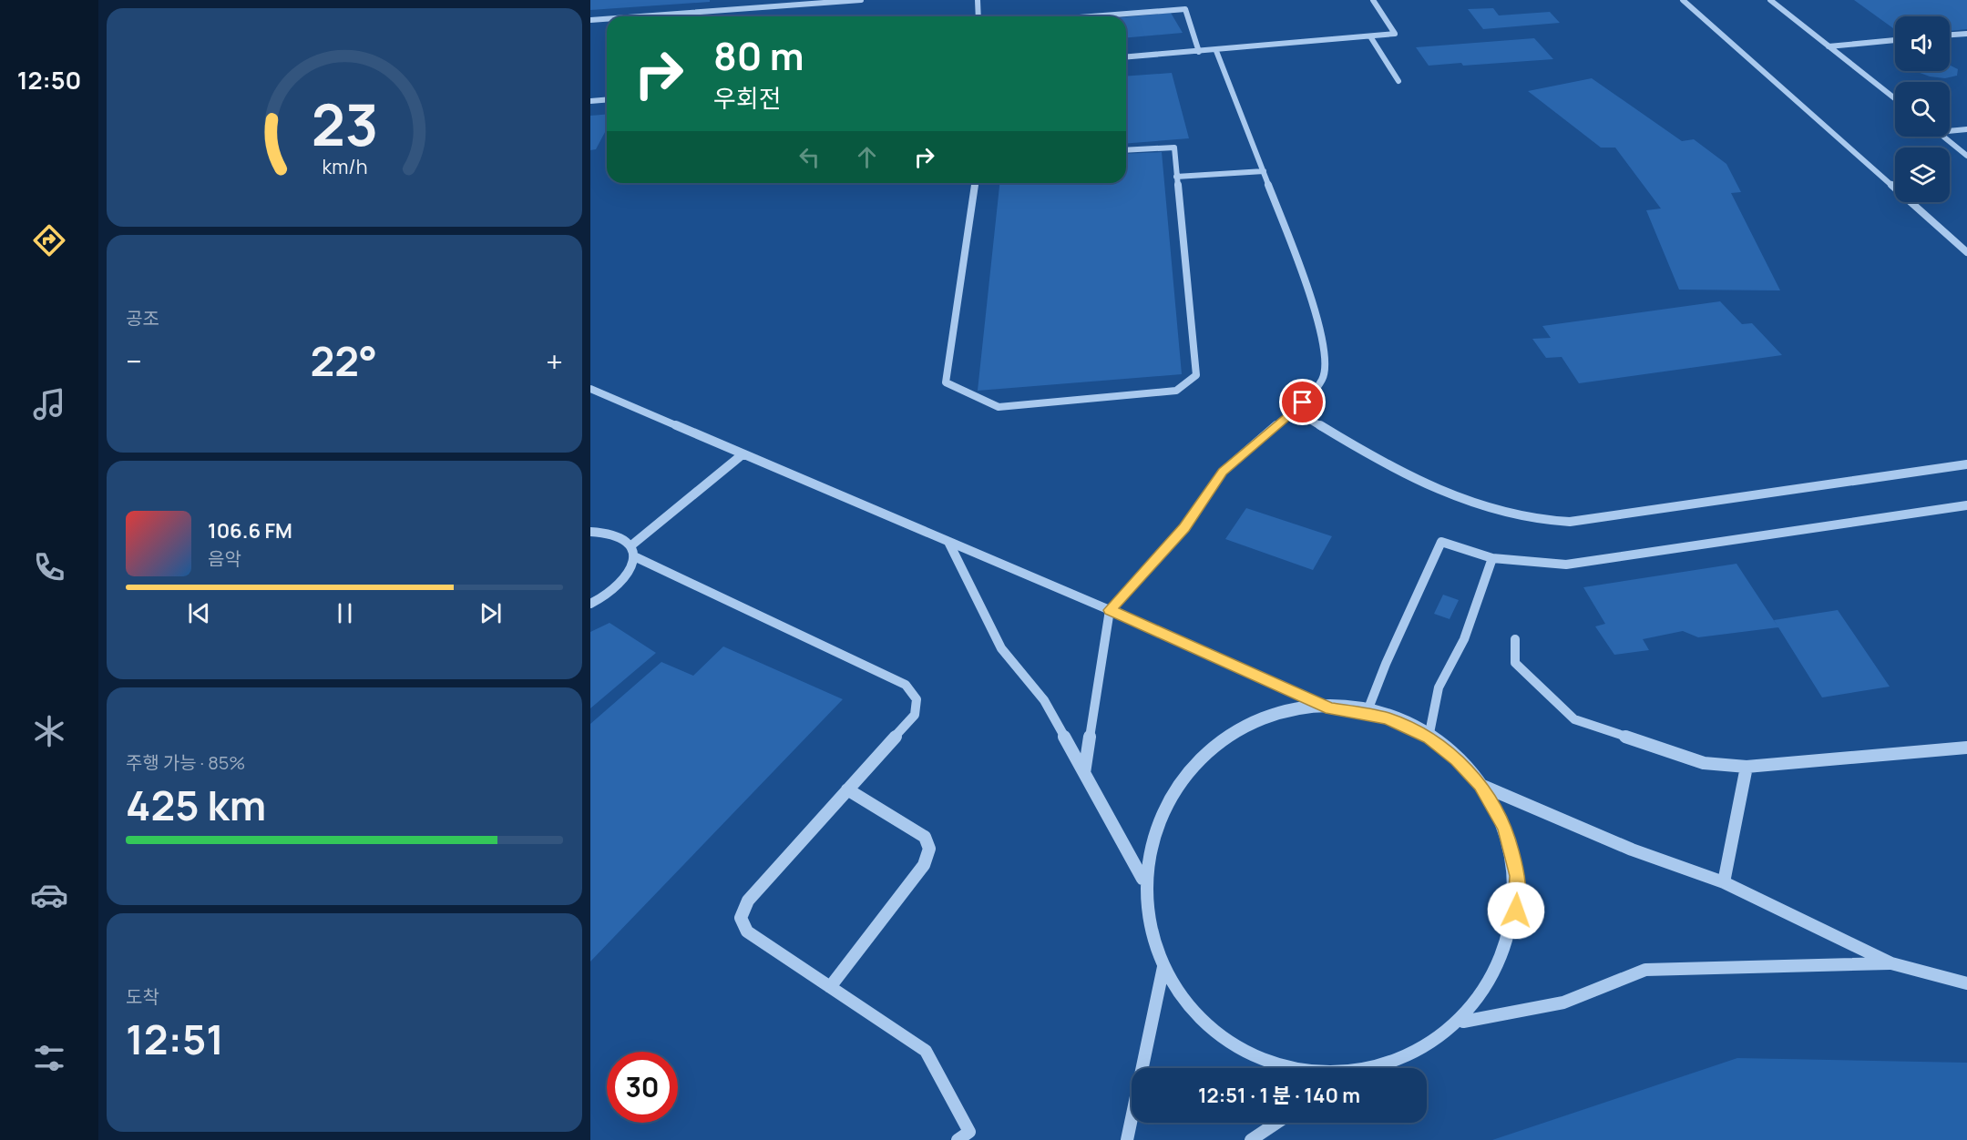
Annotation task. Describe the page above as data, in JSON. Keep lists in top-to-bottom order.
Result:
{
  "page": {
    "tabs": "12:50",
    "turn": ["80 m", "우회전"],
    "tile": [
      "공조",
      ["주행 가능 · 85%", "425 km"],
      ["도착", "12:51"]
    ],
    "heat": ["−", "22°", "+"],
    "song": ["106.6 FM", "음악"],
    "limit": "30",
    "trip": "12:51 · 1 분 · 140 m",
    "gauge": ["23", "km/h"]
  }
}
